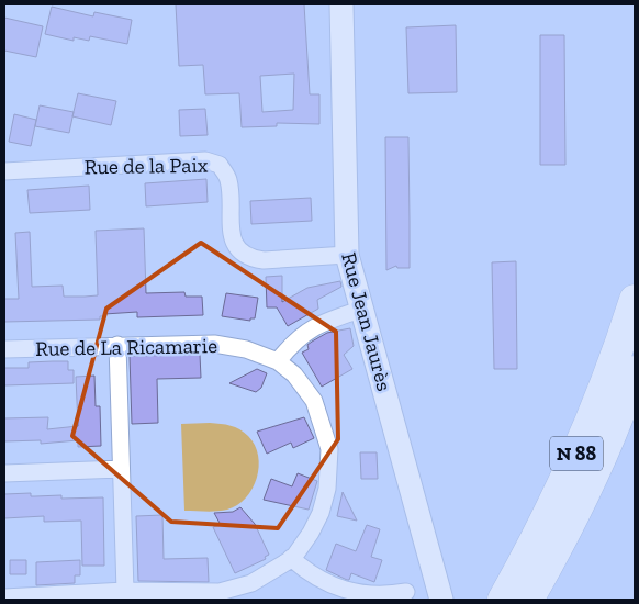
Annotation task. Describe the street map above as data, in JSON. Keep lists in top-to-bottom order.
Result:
{
  "streets": {
    "highway": ["N 88"],
    "street": ["Rue de la Paix", "Rue Jean Jaurès", "Rue de La Ricamarie"]
  },
  "crossings": [
    ["Rue de la Paix", "Rue Jean Jaurès"]
  ]
}
